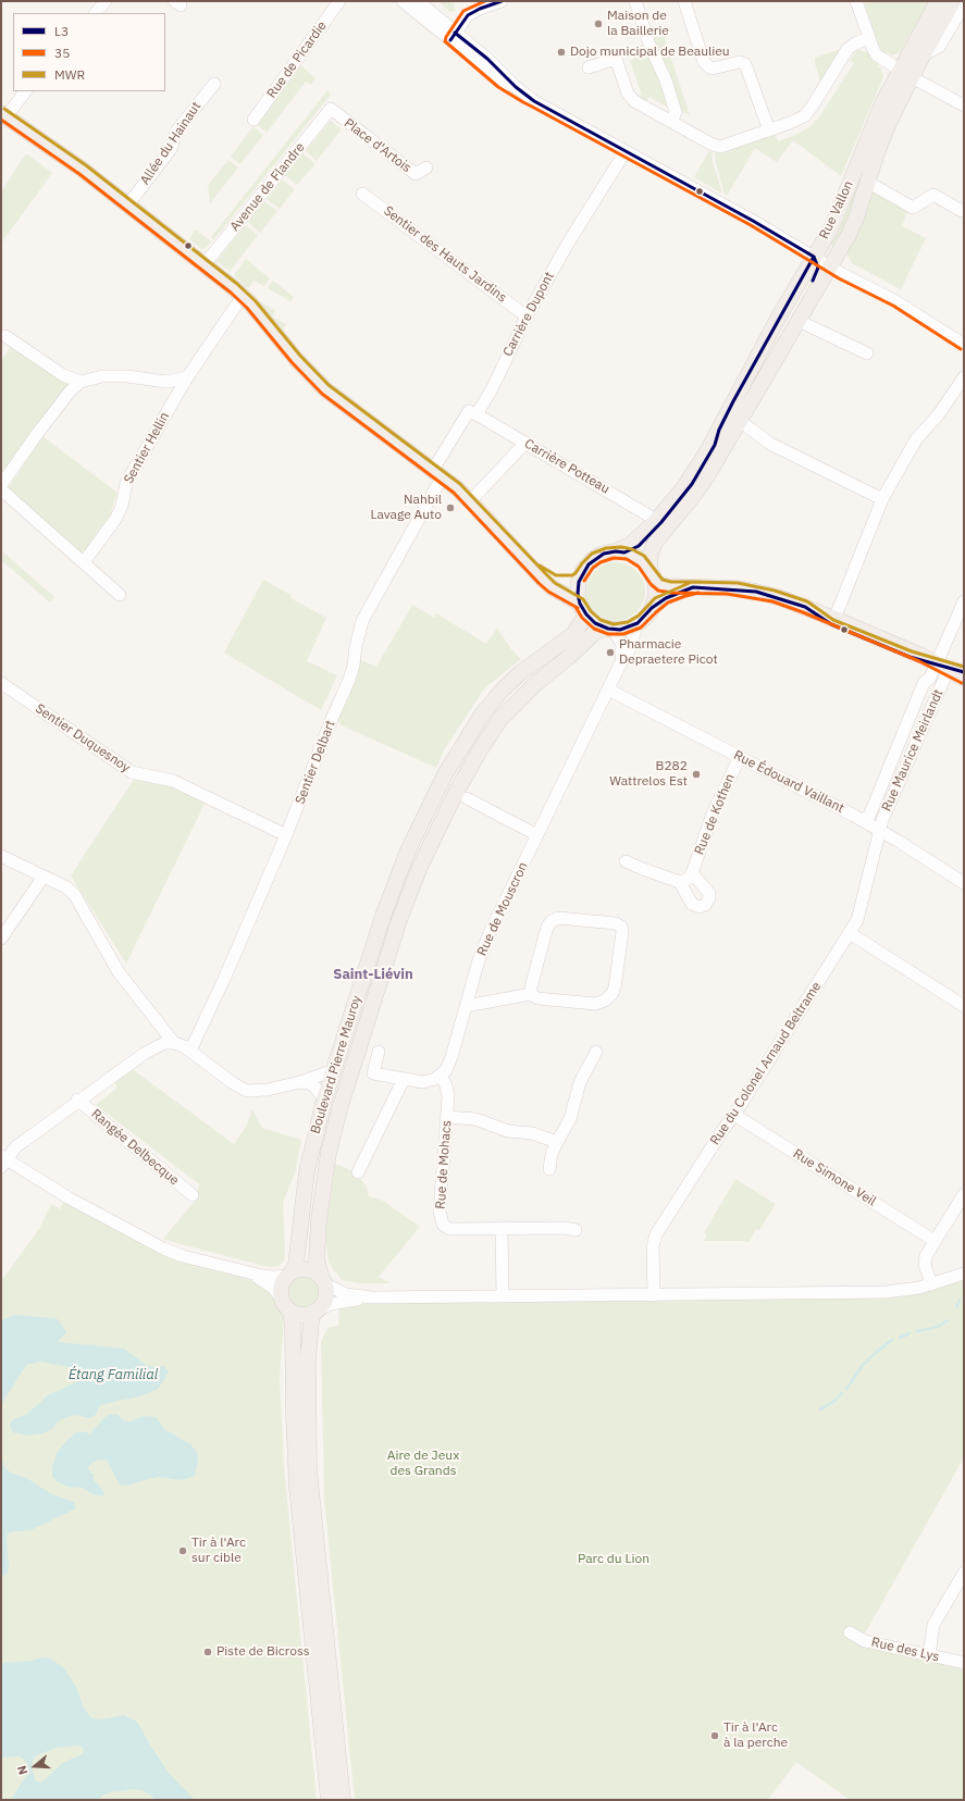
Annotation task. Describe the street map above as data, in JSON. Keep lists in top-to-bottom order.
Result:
{
  "streets": {
    "main road": ["Rue Vallon", "Boulevard Pierre Mauroy"],
    "street": [
      "Rue de Picardie",
      "Allée du Hainaut",
      "Place d'Artois",
      "Avenue de Flandre",
      "Sentier des Hauts Jardins",
      "Carrière Dupont",
      "Sentier Hellin",
      "Carrière Potteau",
      "Sentier Duquesnoy",
      "Rue Maurice Meirlandt",
      "Sentier Delbart",
      "Rue Édouard Vaillant",
      "Rue de Kothen",
      "Rue de Mouscron",
      "Rue du Colonel Arnaud Beltrame",
      "Rangée Delbecque",
      "Rue de Mohacs",
      "Rue Simone Veil",
      "Rue des Lys"
    ]
  },
  "crossings": [
    ["Place d'Artois", "Avenue de Flandre"],
    ["Rue Vallon", "Carrière Potteau"],
    ["Rue Vallon", "Rue de Mouscron"],
    ["Rue Vallon", "Boulevard Pierre Mauroy"],
    ["Sentier des Hauts Jardins", "Carrière Dupont"],
    ["Carrière Dupont", "Carrière Potteau"],
    ["Carrière Dupont", "Sentier Delbart"],
    ["Sentier Duquesnoy", "Sentier Delbart"],
    ["Rue Maurice Meirlandt", "Rue Édouard Vaillant"],
    ["Rue Maurice Meirlandt", "Rue du Colonel Arnaud Beltrame"],
    ["Rue Édouard Vaillant", "Rue de Kothen"],
    ["Rue Édouard Vaillant", "Rue de Mouscron"],
    ["Rue Édouard Vaillant", "Rue du Colonel Arnaud Beltrame"],
    ["Rue de Mouscron", "Boulevard Pierre Mauroy"],
    ["Rue de Mouscron", "Rue de Mohacs"],
    ["Rue du Colonel Arnaud Beltrame", "Rue Simone Veil"]
  ],
  "districts": ["Saint-Liévin"],
  "water": ["Étang Familial"],
  "parks": ["Aire de Jeux des Grands", "Parc du Lion"],
  "places": [
    "Maison de la Baillerie",
    "Dojo municipal de Beaulieu",
    "Nahbil Lavage Auto",
    "Pharmacie Depraetere Picot",
    "B282 Wattrelos Est",
    "Tir à l'Arc sur cible",
    "Piste de Bicross",
    "Tir à l'Arc à la perche"
  ],
  "lines": ["transit line L3", "transit line 35", "transit line MWR"],
  "legend": ["L3", "35", "MWR"],
  "north": "left"
}
